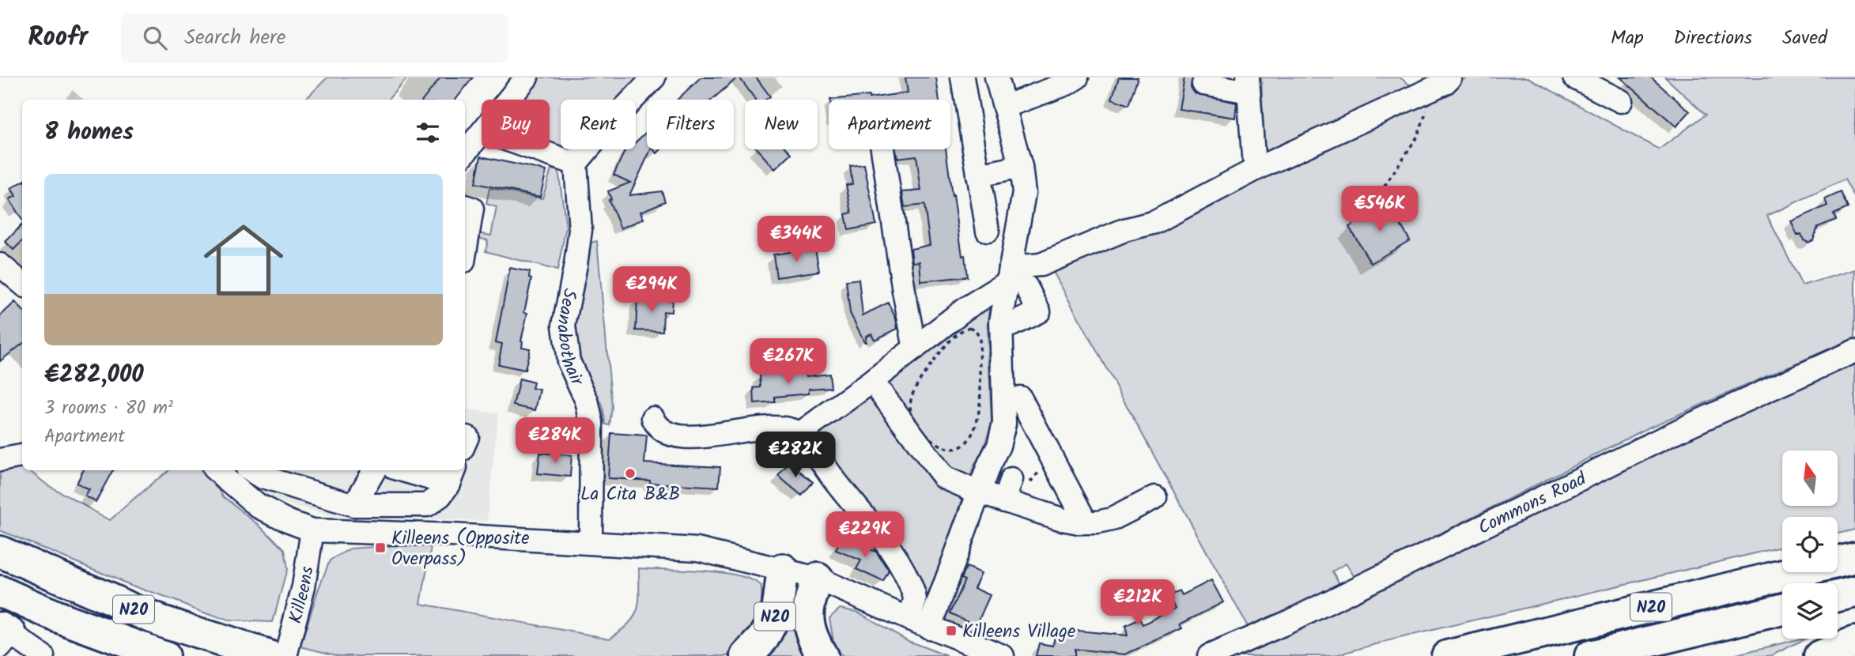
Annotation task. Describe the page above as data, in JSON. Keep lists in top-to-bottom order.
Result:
{
  "streets": {
    "highway": ["N20"],
    "street": ["Seanabothair", "Commons Road", "Killeens"]
  },
  "places": {
    "other": ["La Cita B&B"],
    "transit": ["Killeens (Opposite Overpass)", "Killeens Village"]
  },
  "north": "top",
  "page": {
    "header": "Roofr",
    "search": "Search here",
    "nav": ["Map", "Directions", "Saved"],
    "chip": [
      "Buy",
      "Rent",
      "Filters",
      "New",
      "Apartment"
    ],
    "heading": "8 homes",
    "list": [
      {
        "name": "€282,000",
        "note": "3 rooms · 80 m² · Apartment"
      }
    ],
    "price": [
      "€546K",
      "€344K",
      "€294K",
      "€267K",
      "€284K",
      "€282K",
      "€229K",
      "€212K"
    ]
  }
}
